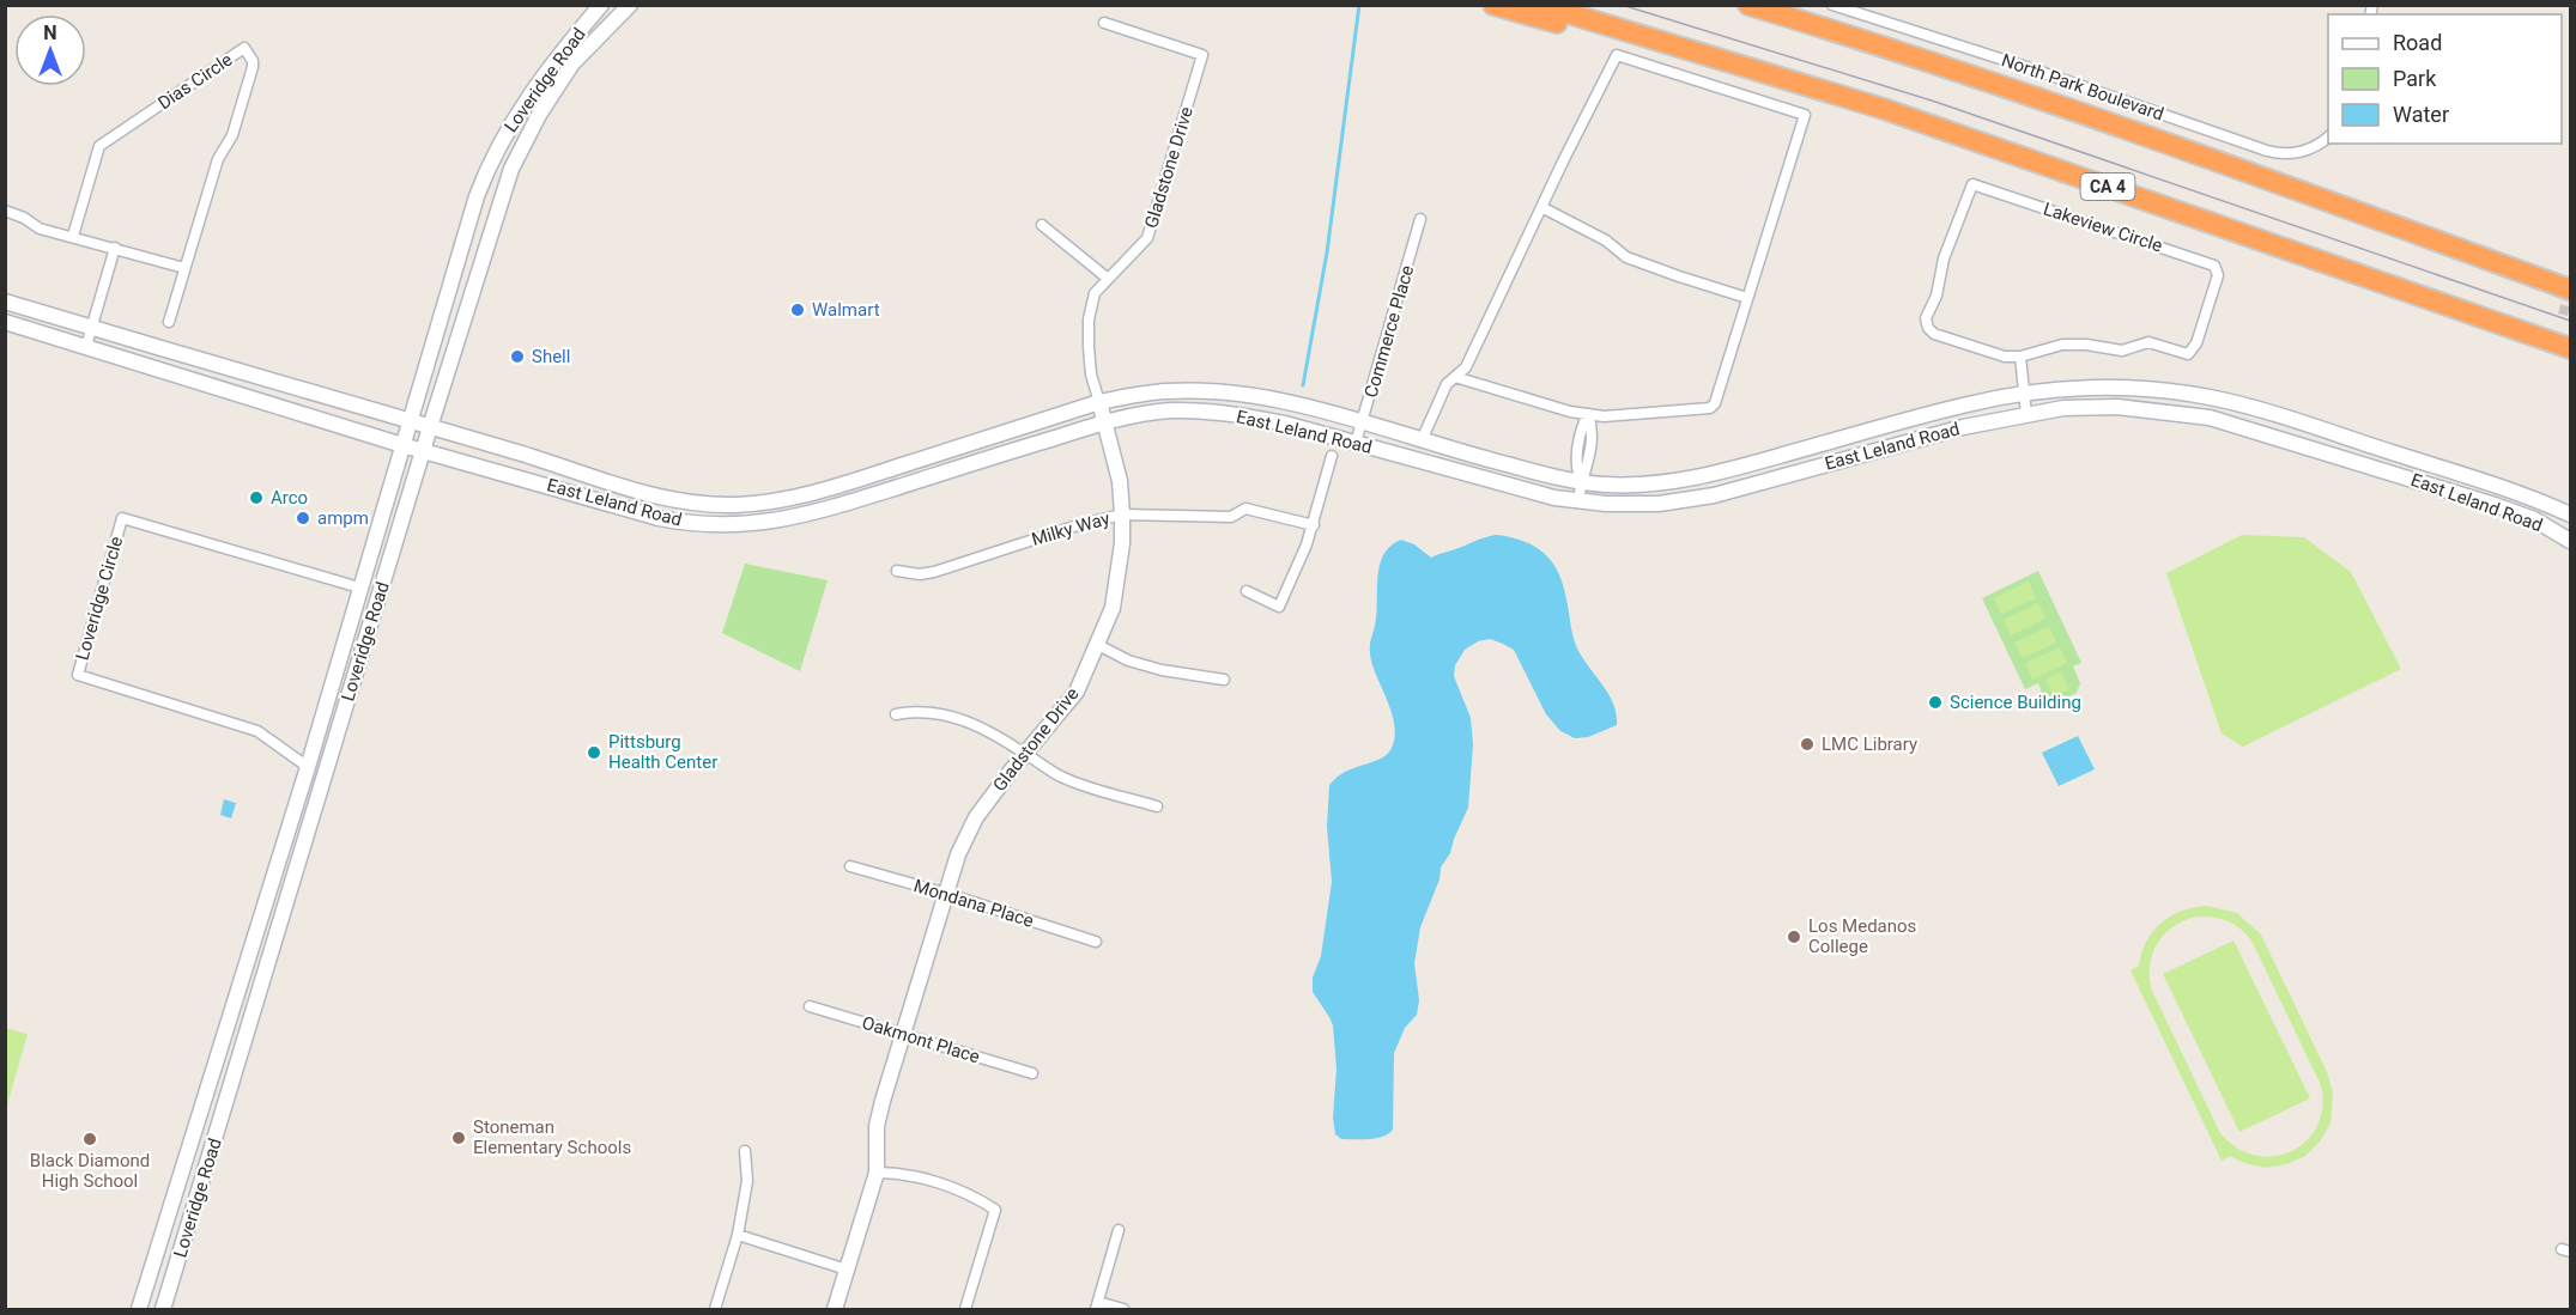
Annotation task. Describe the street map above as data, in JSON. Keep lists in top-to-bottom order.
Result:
{
  "streets": {
    "highway": ["CA 4"],
    "main road": ["Loveridge Road", "Gladstone Drive", "East Leland Road"],
    "street": [
      "Dias Circle",
      "North Park Boulevard",
      "Lakeview Circle",
      "Commerce Place",
      "Milky Way",
      "Loveridge Circle",
      "Mondana Place",
      "Oakmont Place"
    ]
  },
  "crossings": [
    ["Loveridge Road", "East Leland Road"],
    ["Loveridge Road", "Loveridge Circle"],
    ["Gladstone Drive", "East Leland Road"],
    ["Gladstone Drive", "Milky Way"],
    ["Gladstone Drive", "Mondana Place"],
    ["Gladstone Drive", "Oakmont Place"],
    ["Commerce Place", "East Leland Road"]
  ],
  "places": [
    "Walmart",
    "Shell",
    "Arco",
    "ampm",
    "Science Building",
    "LMC Library",
    "Pittsburg Health Center",
    "Los Medanos College",
    "Stoneman Elementary Schools",
    "Black Diamond High School"
  ],
  "legend": ["Road", "Park", "Water"],
  "north": "top"
}
